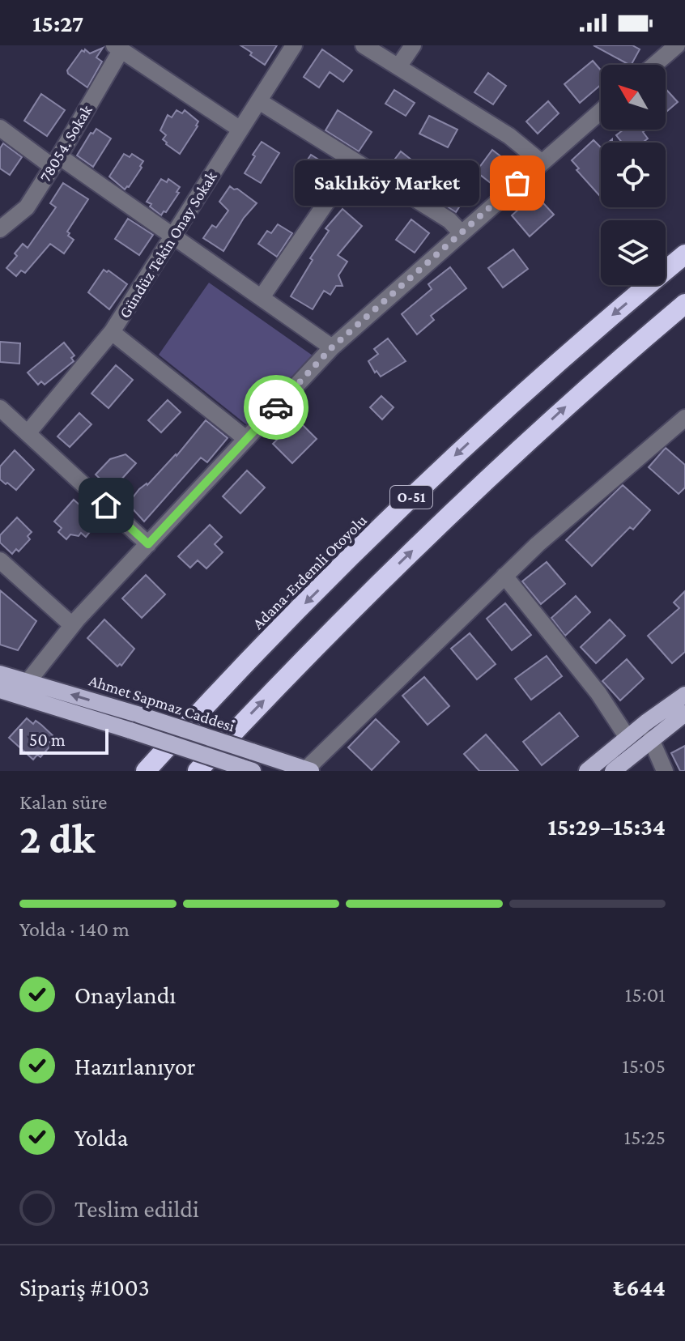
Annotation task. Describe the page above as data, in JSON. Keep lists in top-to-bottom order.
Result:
{
  "streets": {
    "highway": ["O-51", "Adana-Erdemli Otoyolu"],
    "main road": ["Ahmet Sapmaz Caddesi"],
    "street": ["78054. Sokak", "Gündüz Tekin Onay Sokak"]
  },
  "places": ["Saklıköy Market"],
  "scale_bar": "50 m",
  "north": "top left",
  "page": {
    "status": "15:27",
    "bubble": "Saklıköy Market",
    "scale": "50 m",
    "heading": ["2 dk", "Kalan süre", "15:29–15:34"],
    "panel": ["Sipariş #1003", "₺644"],
    "bar": "Yolda · 140 m",
    "list": [
      ["Onaylandı", "15:01"],
      ["Hazırlanıyor", "15:05"],
      ["Yolda", "15:25"],
      "Teslim edildi"
    ]
  }
}
